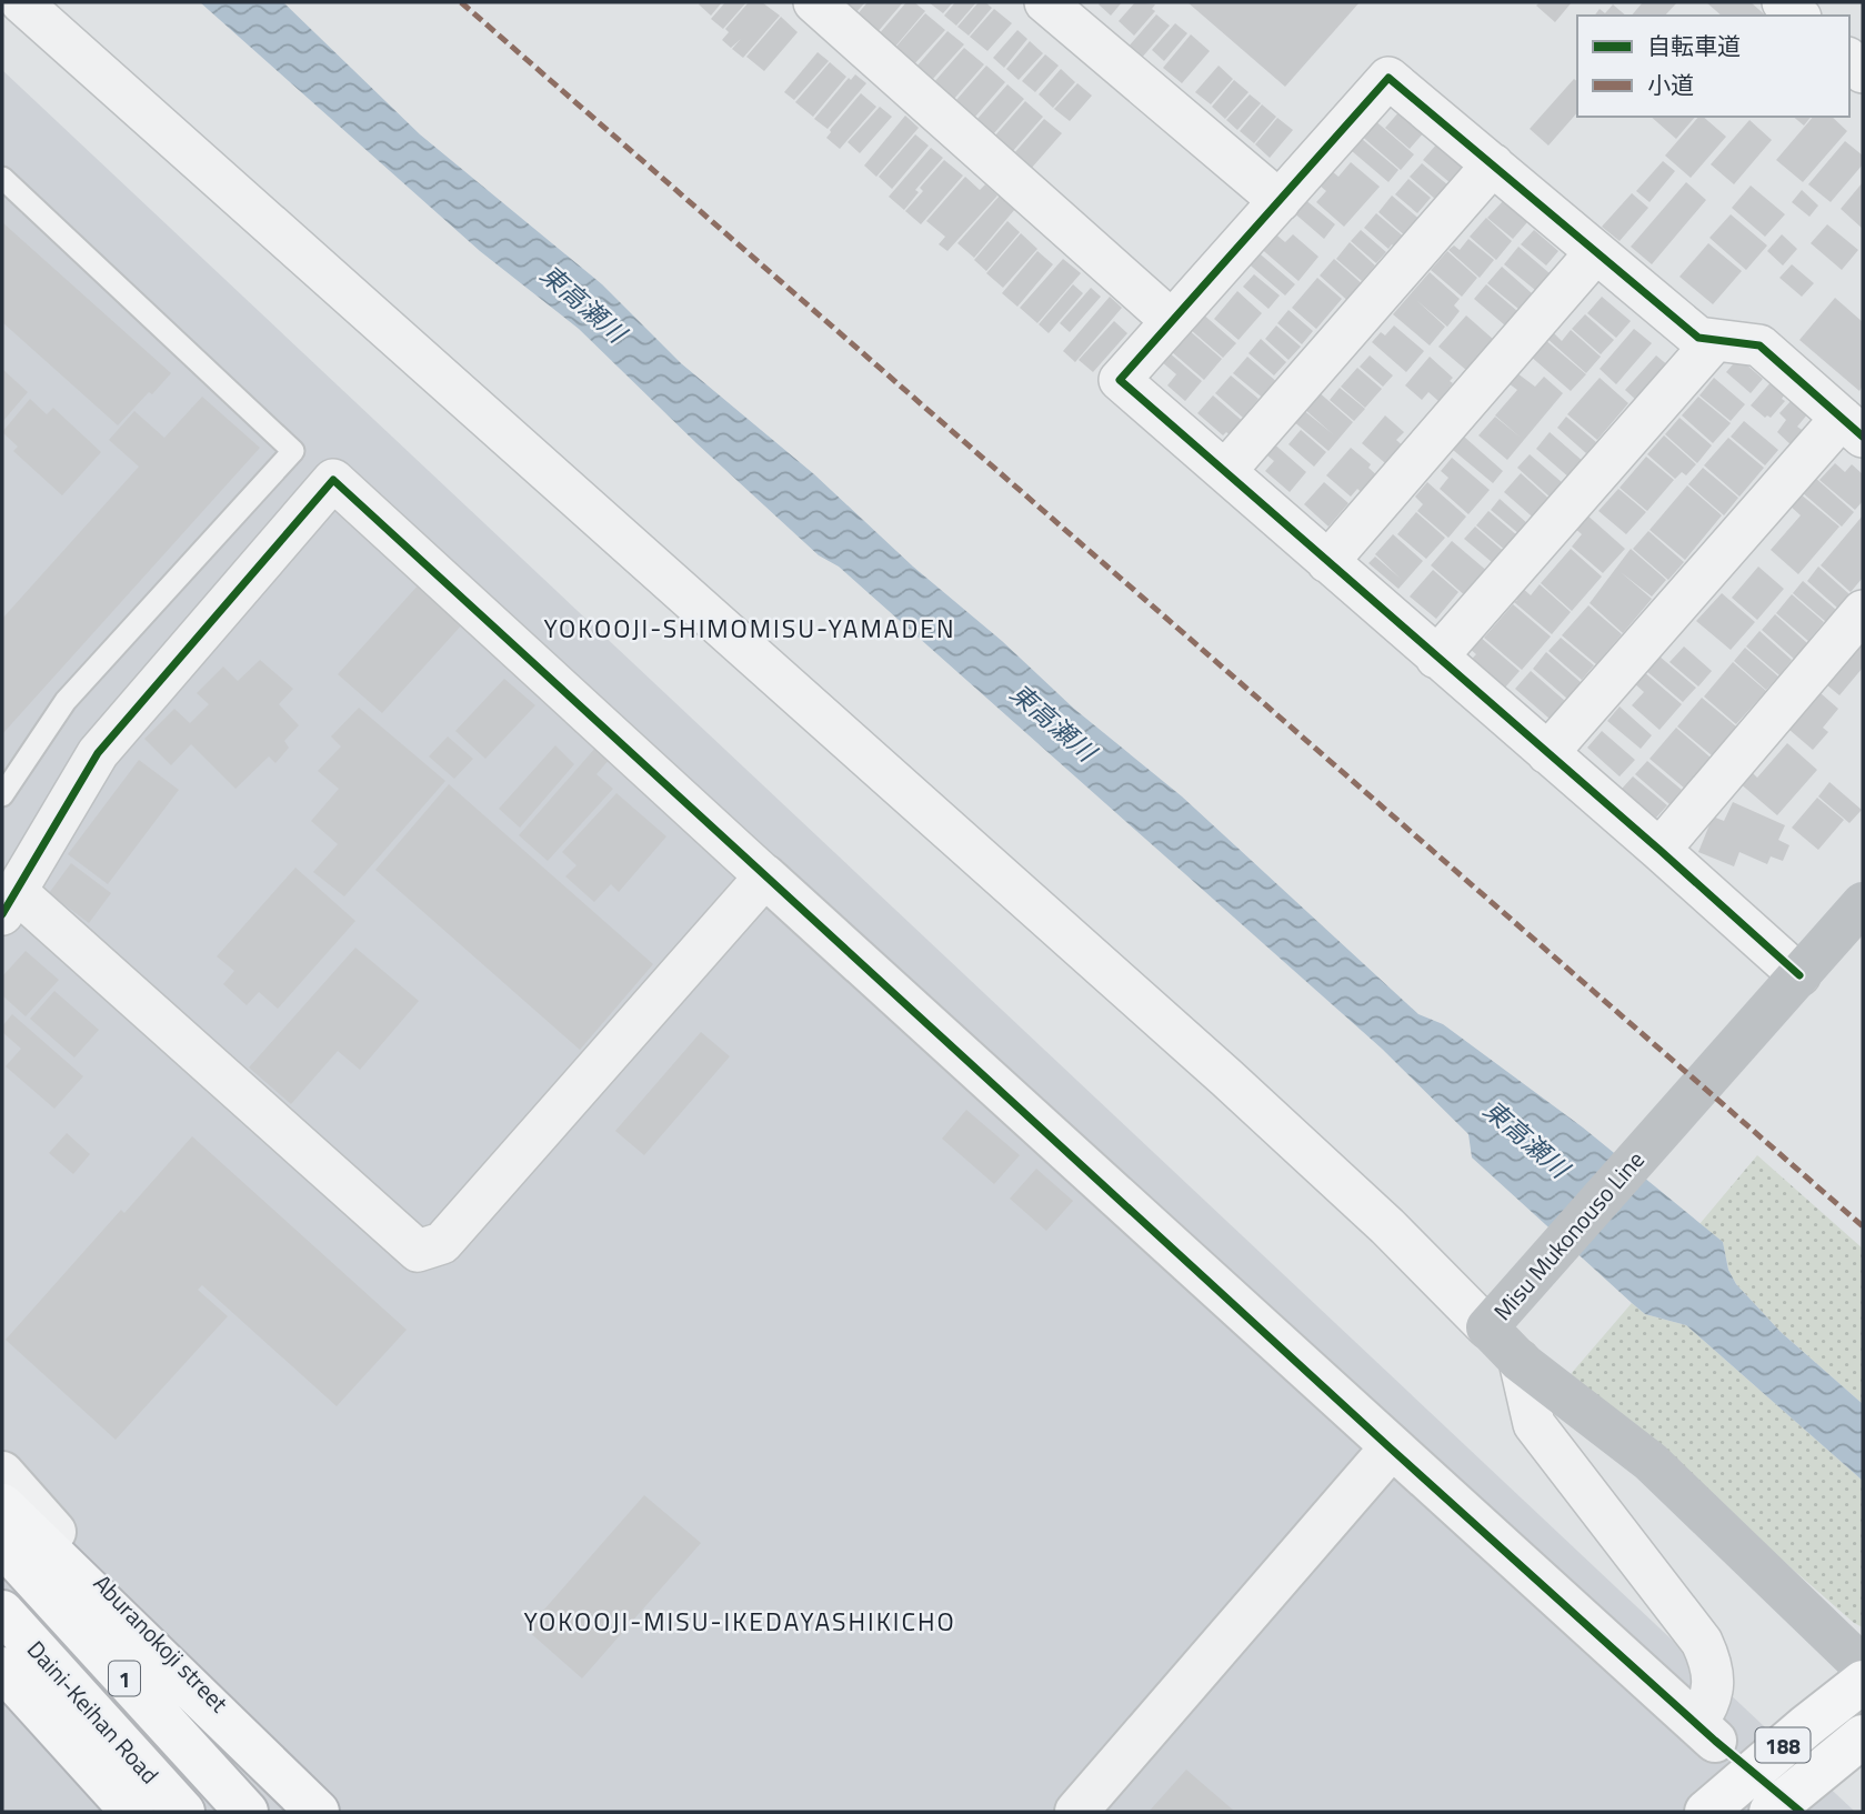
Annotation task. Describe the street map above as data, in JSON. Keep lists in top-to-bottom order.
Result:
{
  "streets": {
    "main road": [
      "Misu Mukonouso Line",
      "1",
      "Daini-Keihan Road",
      "188"
    ],
    "street": ["Aburanokoji street"]
  },
  "districts": ["YOKOOJI-SHIMOMISU-YAMADEN", "YOKOOJI-MISU-IKEDAYASHIKICHO"],
  "water": ["東高瀬川"],
  "legend": ["自転車道", "小道"]
}
